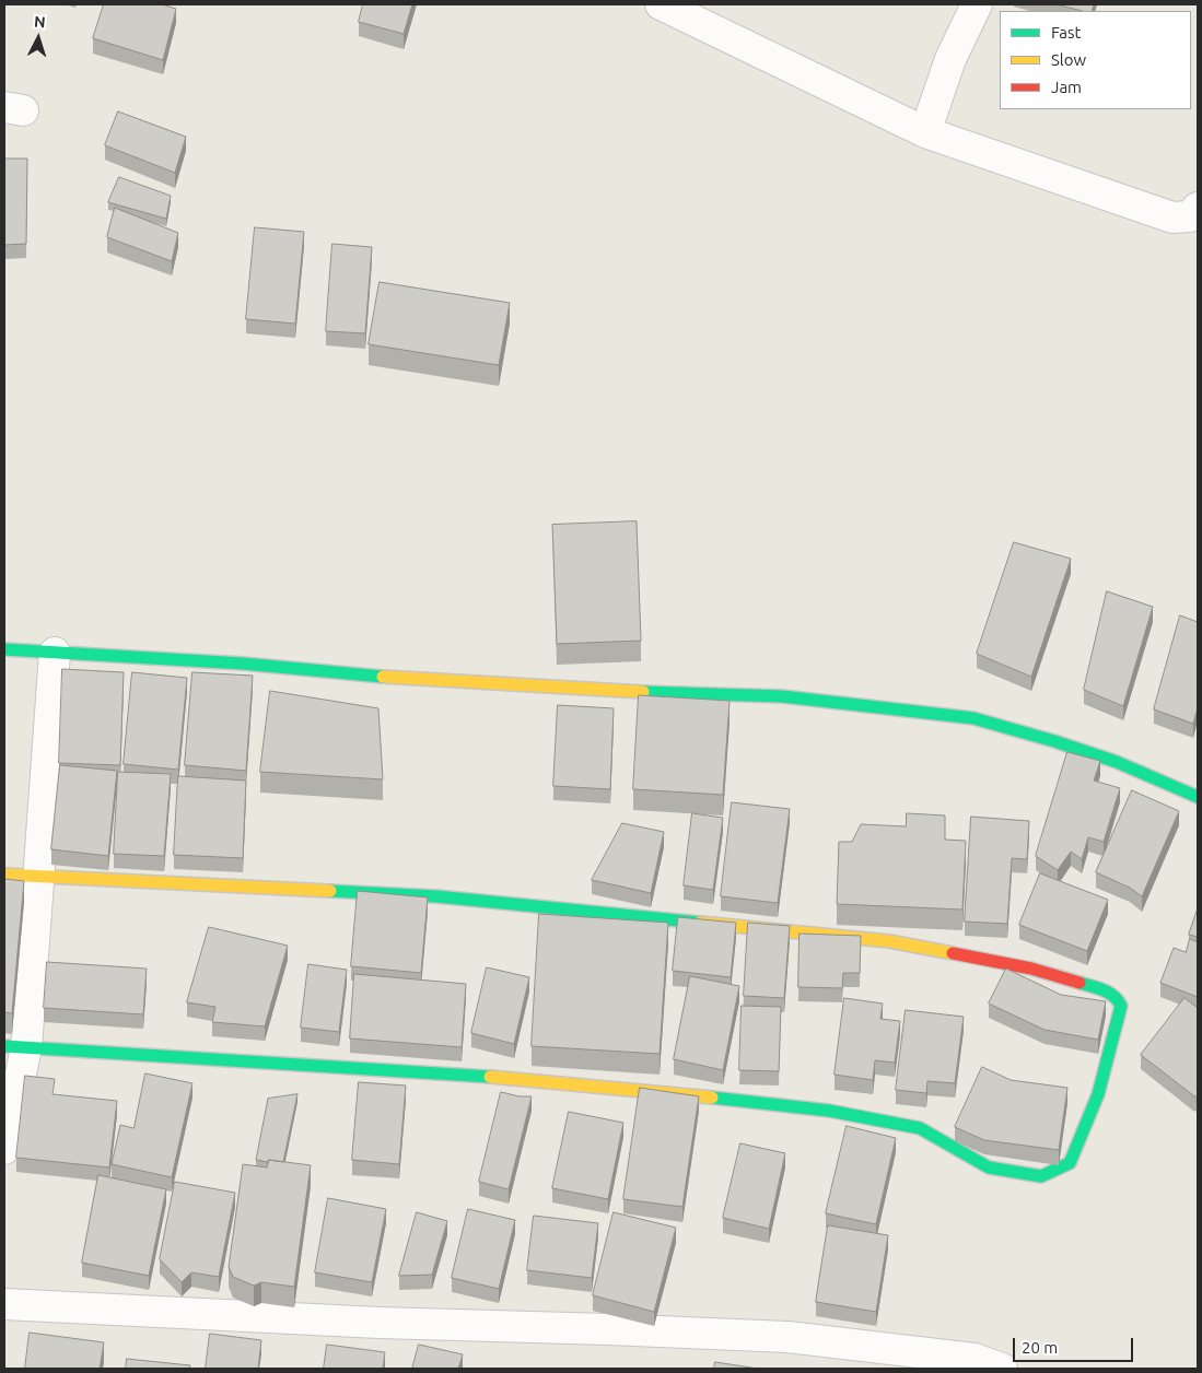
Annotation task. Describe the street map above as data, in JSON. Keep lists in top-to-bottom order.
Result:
{
  "legend": ["Fast", "Slow", "Jam"],
  "scale_bar": "20 m",
  "north": "top"
}
